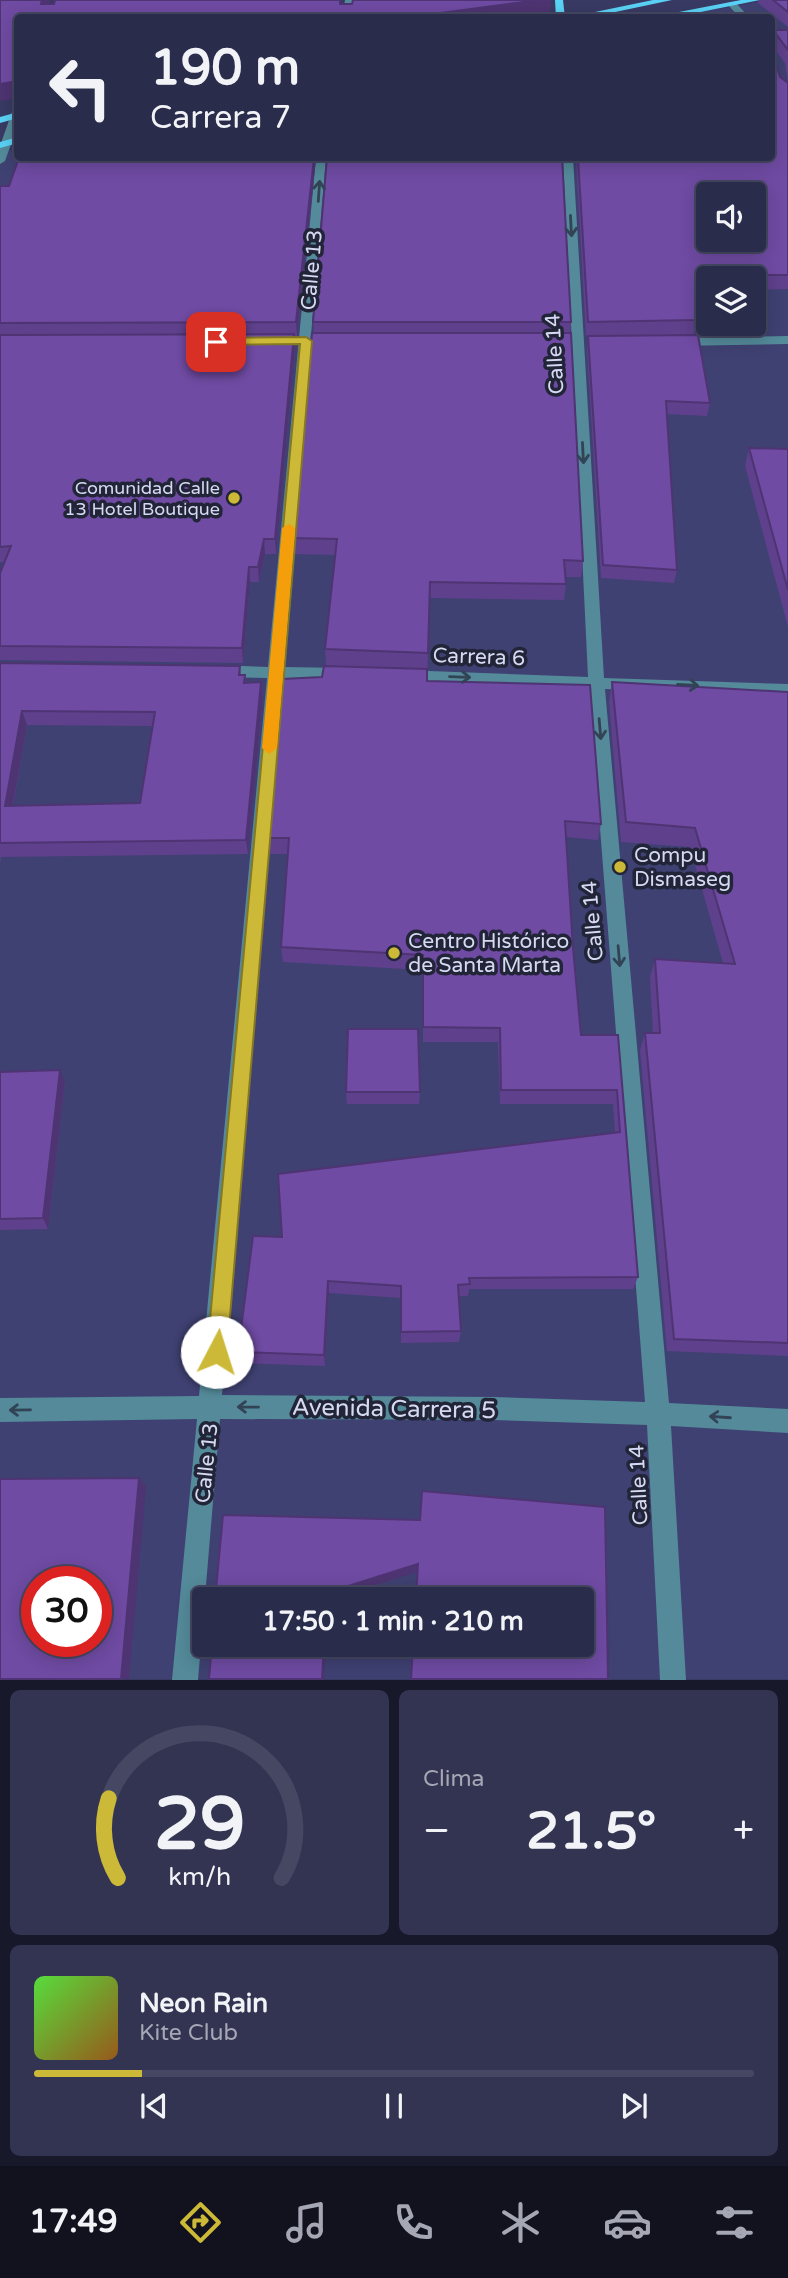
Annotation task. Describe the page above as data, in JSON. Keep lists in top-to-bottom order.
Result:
{
  "streets": {
    "street": [
      "Calle 13",
      "Calle 14",
      "Carrera 6",
      "Avenida Carrera 5"
    ]
  },
  "crossings": [
    ["Calle 13", "Avenida Carrera 5"],
    ["Calle 14", "Carrera 6"],
    ["Calle 14", "Avenida Carrera 5"]
  ],
  "one_way": ["Calle 14", "Carrera 6", "Avenida Carrera 5"],
  "places": ["Comunidad Calle 13 Hotel Boutique", "Compu Dismaseg", "Centro Histórico de Santa Marta"],
  "page": {
    "turn": ["190 m", "Carrera 7"],
    "limit": "30",
    "trip": "17:50 · 1 min · 210 m",
    "tile": "Clima",
    "heat": ["−", "21.5°", "+"],
    "song": ["Neon Rain", "Kite Club"],
    "tabs": "17:49",
    "gauge": ["29", "km/h"]
  }
}
